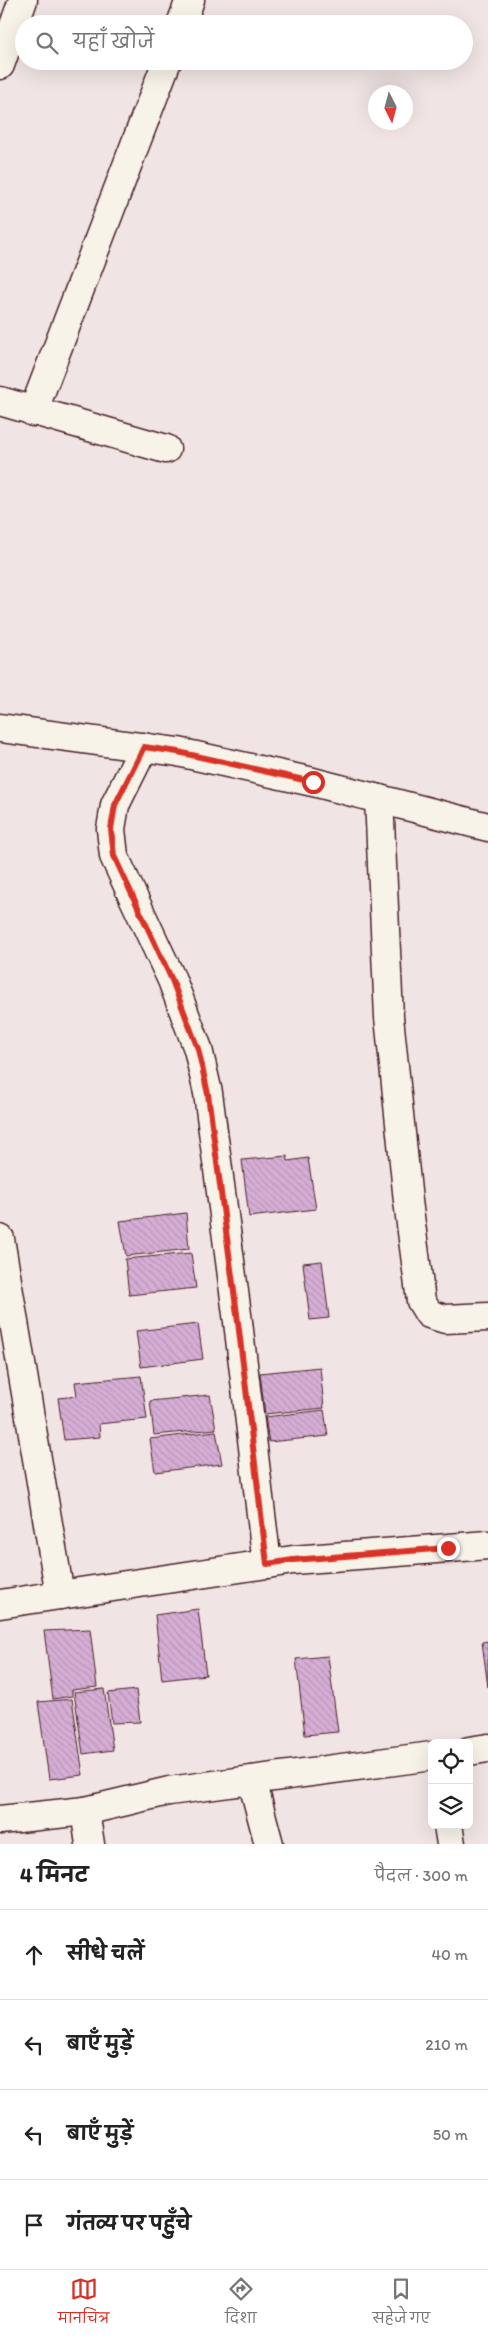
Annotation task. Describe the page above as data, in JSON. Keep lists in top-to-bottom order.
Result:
{
  "north": "bottom",
  "page": {
    "search": "यहाँ खोजें",
    "heading": ["4 मिनट", "पैदल · 300 m"],
    "list": [
      ["सीधे चलें", "40 m"],
      ["बाएँ मुड़ें", "210 m"],
      ["बाएँ मुड़ें", "50 m"],
      "गंतव्य पर पहुँचे"
    ],
    "nav": ["मानचित्र", "दिशा", "सहेजे गए"]
  }
}
